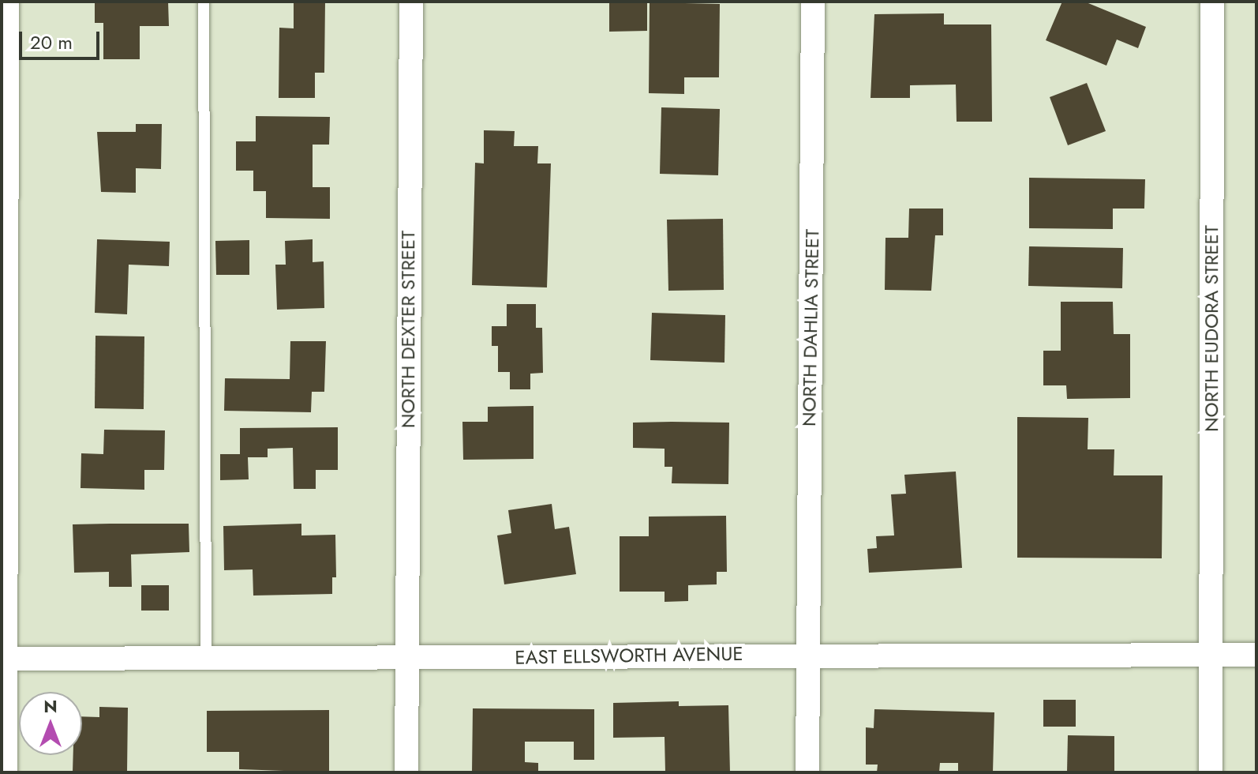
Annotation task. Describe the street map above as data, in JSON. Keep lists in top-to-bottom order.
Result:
{
  "streets": {
    "street": [
      "NORTH DAHLIA STREET",
      "NORTH EUDORA STREET",
      "NORTH DEXTER STREET",
      "EAST ELLSWORTH AVENUE"
    ]
  },
  "crossings": [
    ["NORTH DAHLIA STREET", "EAST ELLSWORTH AVENUE"],
    ["NORTH EUDORA STREET", "EAST ELLSWORTH AVENUE"],
    ["NORTH DEXTER STREET", "EAST ELLSWORTH AVENUE"]
  ],
  "scale_bar": "20 m",
  "north": "top"
}
